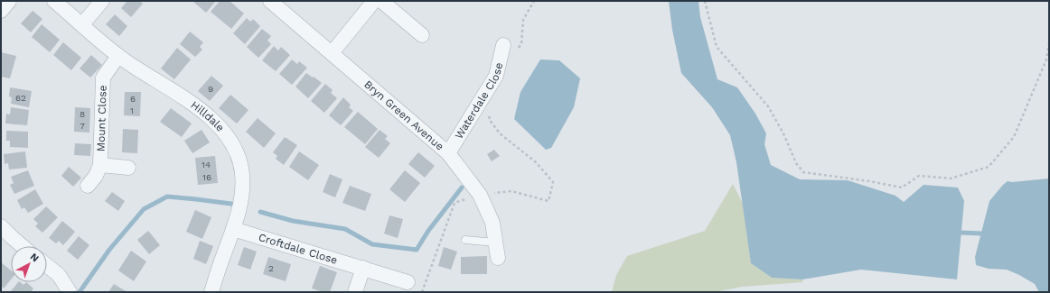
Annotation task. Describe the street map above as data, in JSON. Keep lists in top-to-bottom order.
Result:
{
  "streets": {
    "street": [
      "Waterdale Close",
      "Bryn Green Avenue",
      "Hilldale",
      "Mount Close",
      "Croftdale Close"
    ]
  },
  "crossings": [
    ["Waterdale Close", "Bryn Green Avenue"],
    ["Hilldale", "Mount Close"],
    ["Hilldale", "Croftdale Close"]
  ],
  "house_numbers": [
    "9",
    "62",
    "6",
    "1",
    "8",
    "7",
    "14",
    "16",
    "2"
  ],
  "north": "top right"
}
